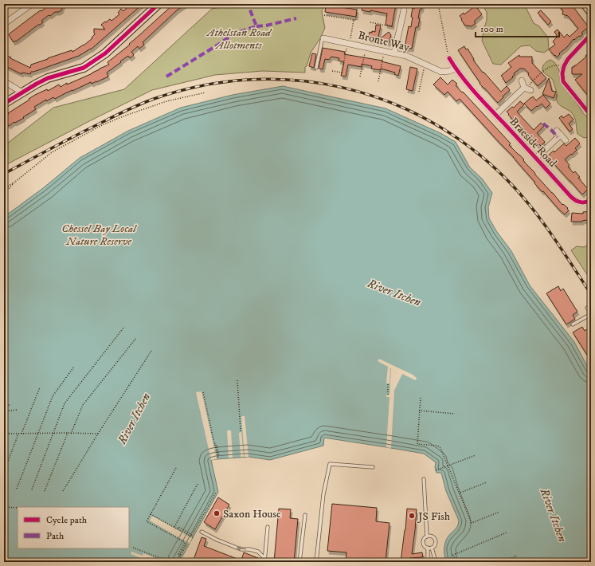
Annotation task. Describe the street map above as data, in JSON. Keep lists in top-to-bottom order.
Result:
{
  "streets": {
    "street": ["Bronte Way", "Braeside Road"]
  },
  "crossings": [
    ["Bronte Way", "Braeside Road"]
  ],
  "water": ["River Itchen"],
  "parks": ["Athelstan Road Allotments", "Chessel Bay Local Nature Reserve"],
  "places": ["Saxon House", "JS Fish"],
  "legend": ["Cycle path", "Path"],
  "scale_bar": "100 m"
}
